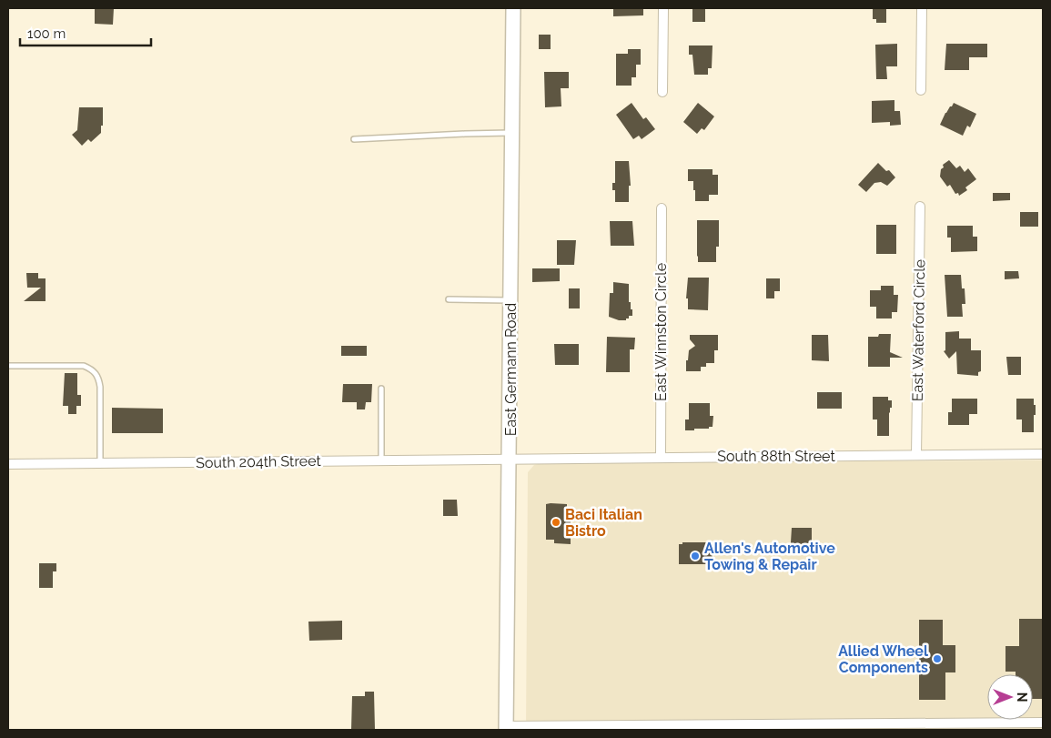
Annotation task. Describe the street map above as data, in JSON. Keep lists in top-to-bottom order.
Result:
{
  "streets": {
    "street": [
      "East Waterford Circle",
      "East Winnston Circle",
      "East Germann Road",
      "South 88th Street",
      "South 204th Street"
    ]
  },
  "crossings": [
    ["East Waterford Circle", "South 88th Street"],
    ["East Winnston Circle", "South 88th Street"],
    ["East Germann Road", "South 88th Street"],
    ["East Germann Road", "South 204th Street"],
    ["South 88th Street", "South 204th Street"]
  ],
  "places": ["Baci Italian Bistro", "Allen's Automotive Towing & Repair", "Allied Wheel Components"],
  "scale_bar": "100 m",
  "north": "right"
}
